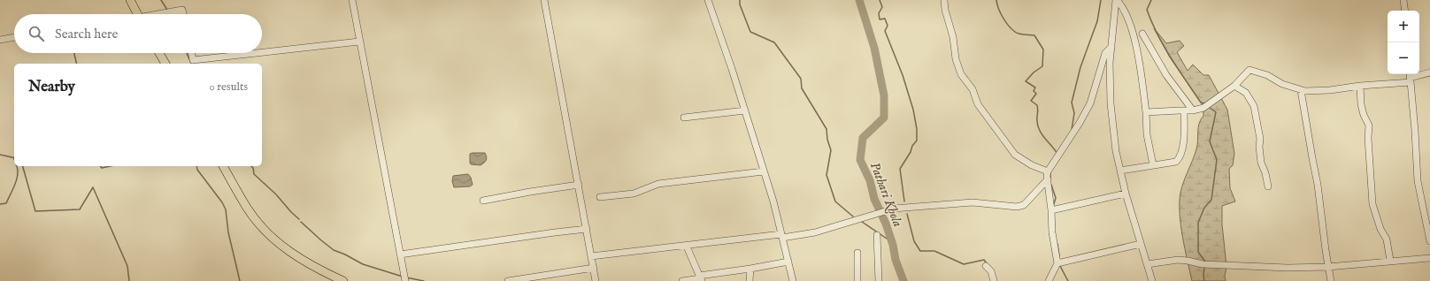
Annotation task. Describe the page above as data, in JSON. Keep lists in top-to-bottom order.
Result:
{
  "water": ["Pathari Khola"],
  "page": {
    "map_buttons": ["+", "−"],
    "search": "Search here",
    "heading": ["Nearby", "0 results"]
  }
}
